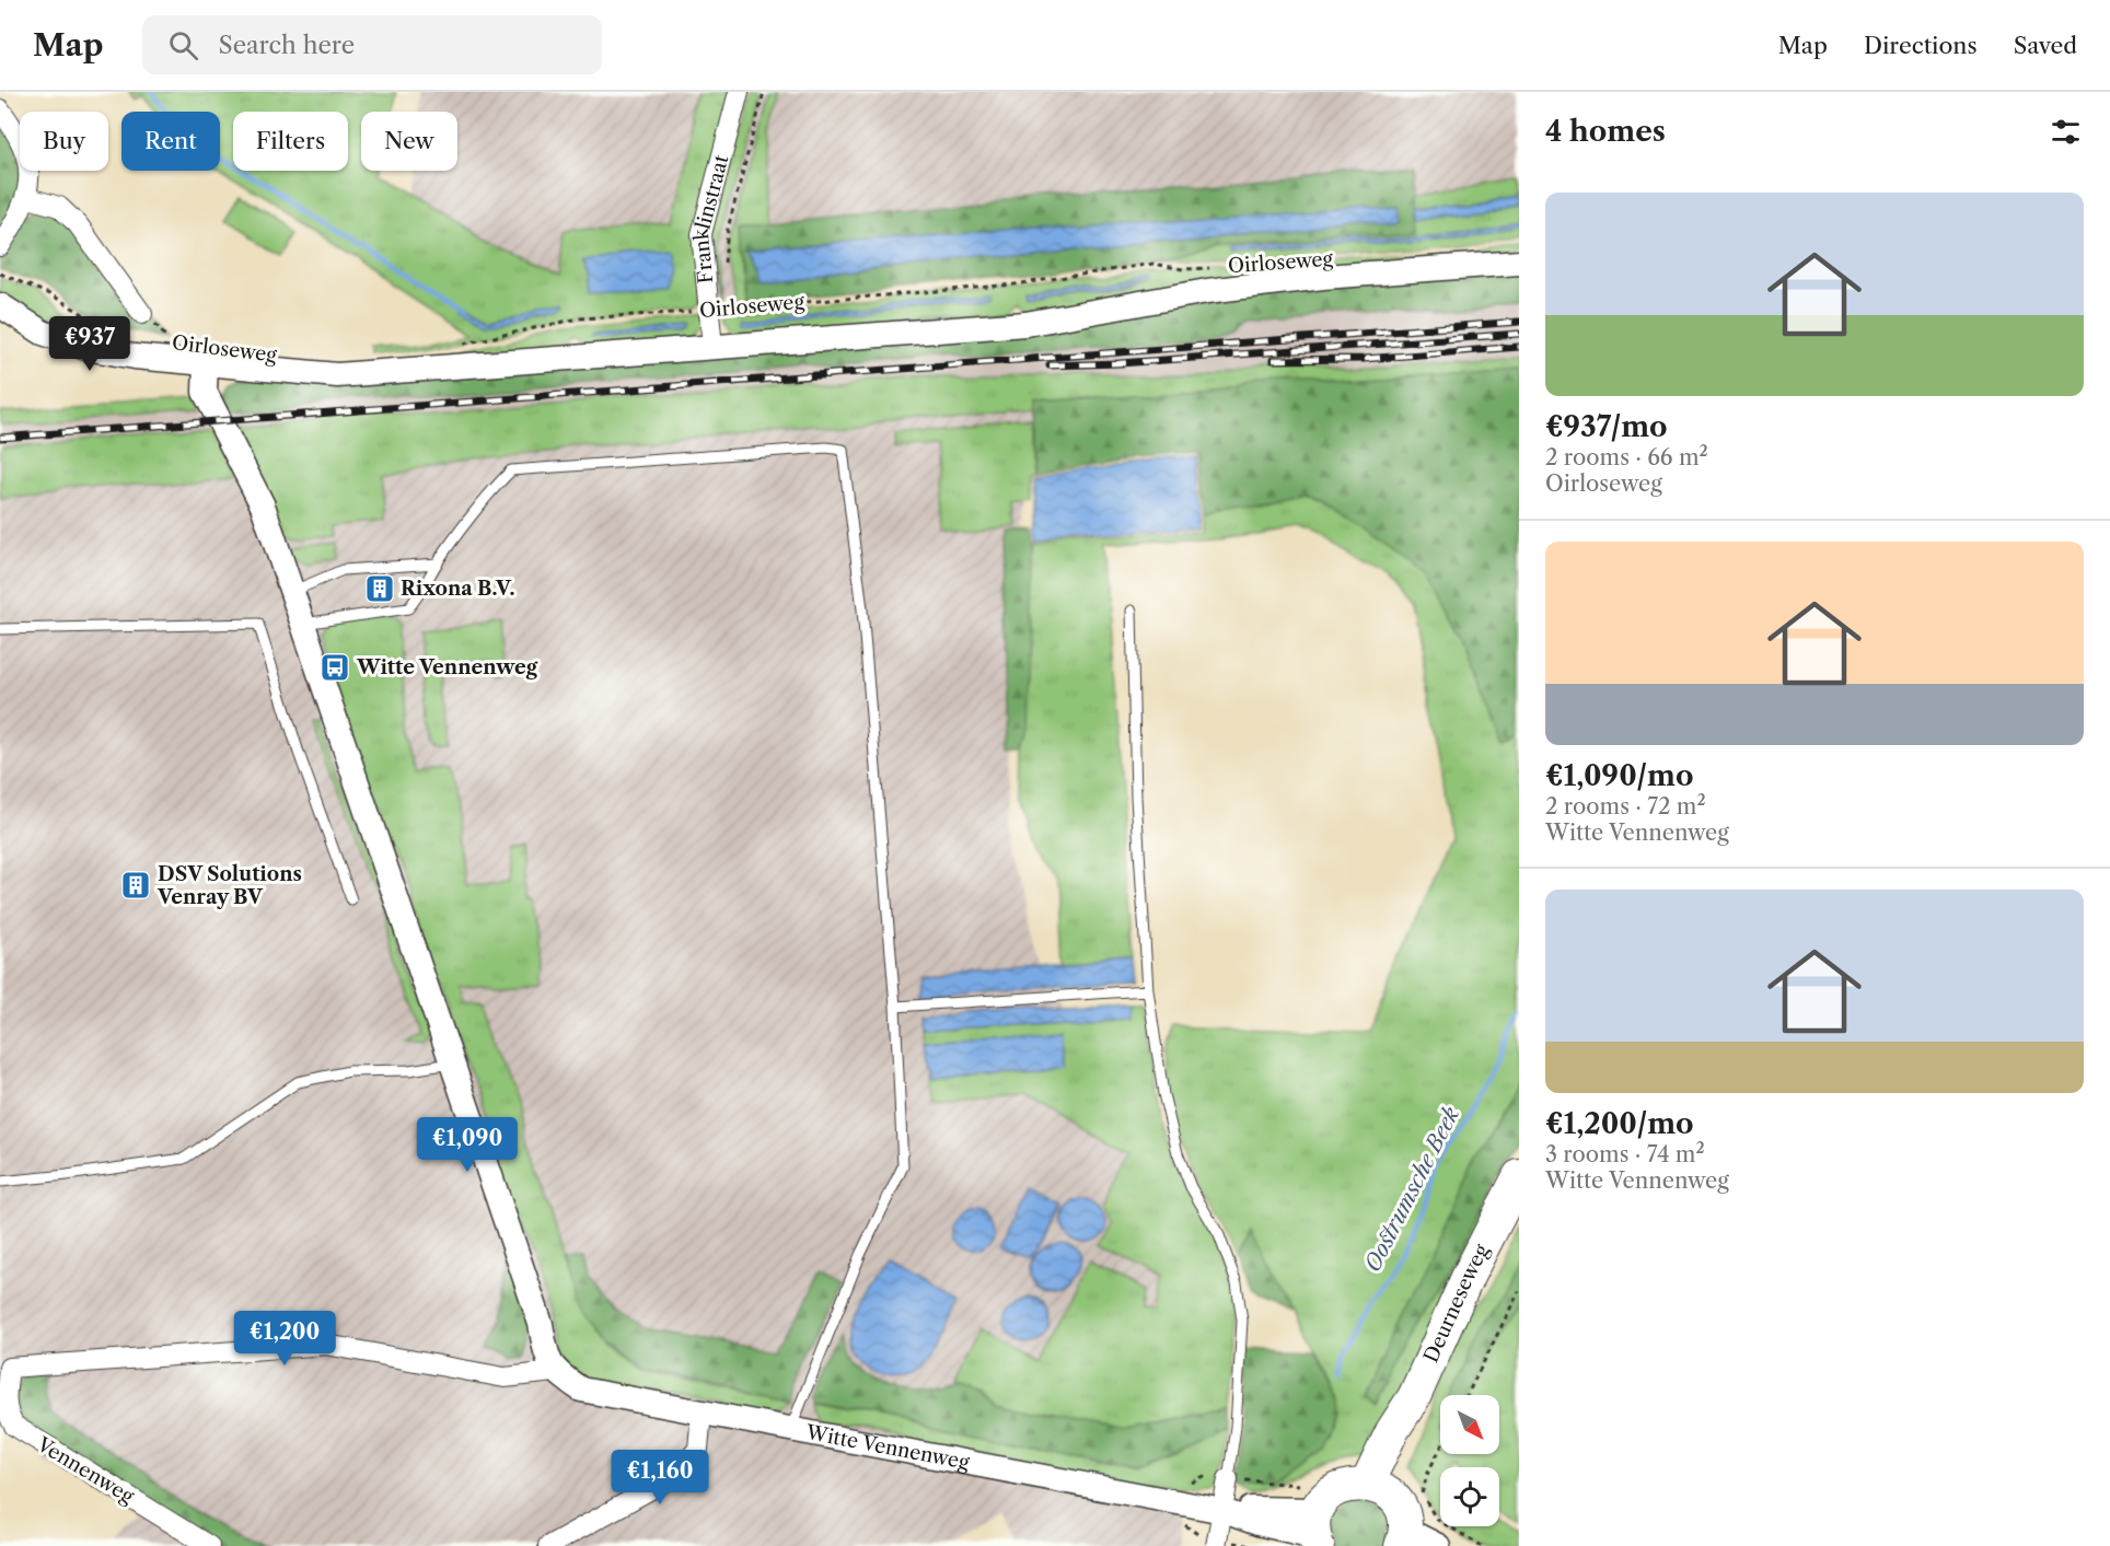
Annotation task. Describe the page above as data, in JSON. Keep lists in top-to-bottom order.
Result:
{
  "streets": {
    "main road": ["Deurneseweg"],
    "street": [
      "Franklinstraat",
      "Oirloseweg",
      "Witte Vennenweg",
      "Vennenweg"
    ]
  },
  "crossings": [
    ["Franklinstraat", "Oirloseweg"]
  ],
  "water": ["Oostrumsche Beek"],
  "places": {
    "building": ["Rixona B.V.", "DSV Solutions Venray BV"],
    "bus stop": ["Witte Vennenweg"]
  },
  "north": "bottom right",
  "page": {
    "header": "Map",
    "search": "Search here",
    "nav": ["Map", "Directions", "Saved"],
    "heading": "4 homes",
    "chip": [
      "Buy",
      "Rent",
      "Filters",
      "New"
    ],
    "list": [
      {
        "name": "€937/mo",
        "note": "2 rooms · 66 m² · Oirloseweg"
      },
      {
        "name": "€1,090/mo",
        "note": "2 rooms · 72 m² · Witte Vennenweg"
      },
      {
        "name": "€1,200/mo",
        "note": "3 rooms · 74 m² · Witte Vennenweg"
      }
    ],
    "price": [
      "€937",
      "€1,090",
      "€1,200",
      "€1,160"
    ]
  }
}
